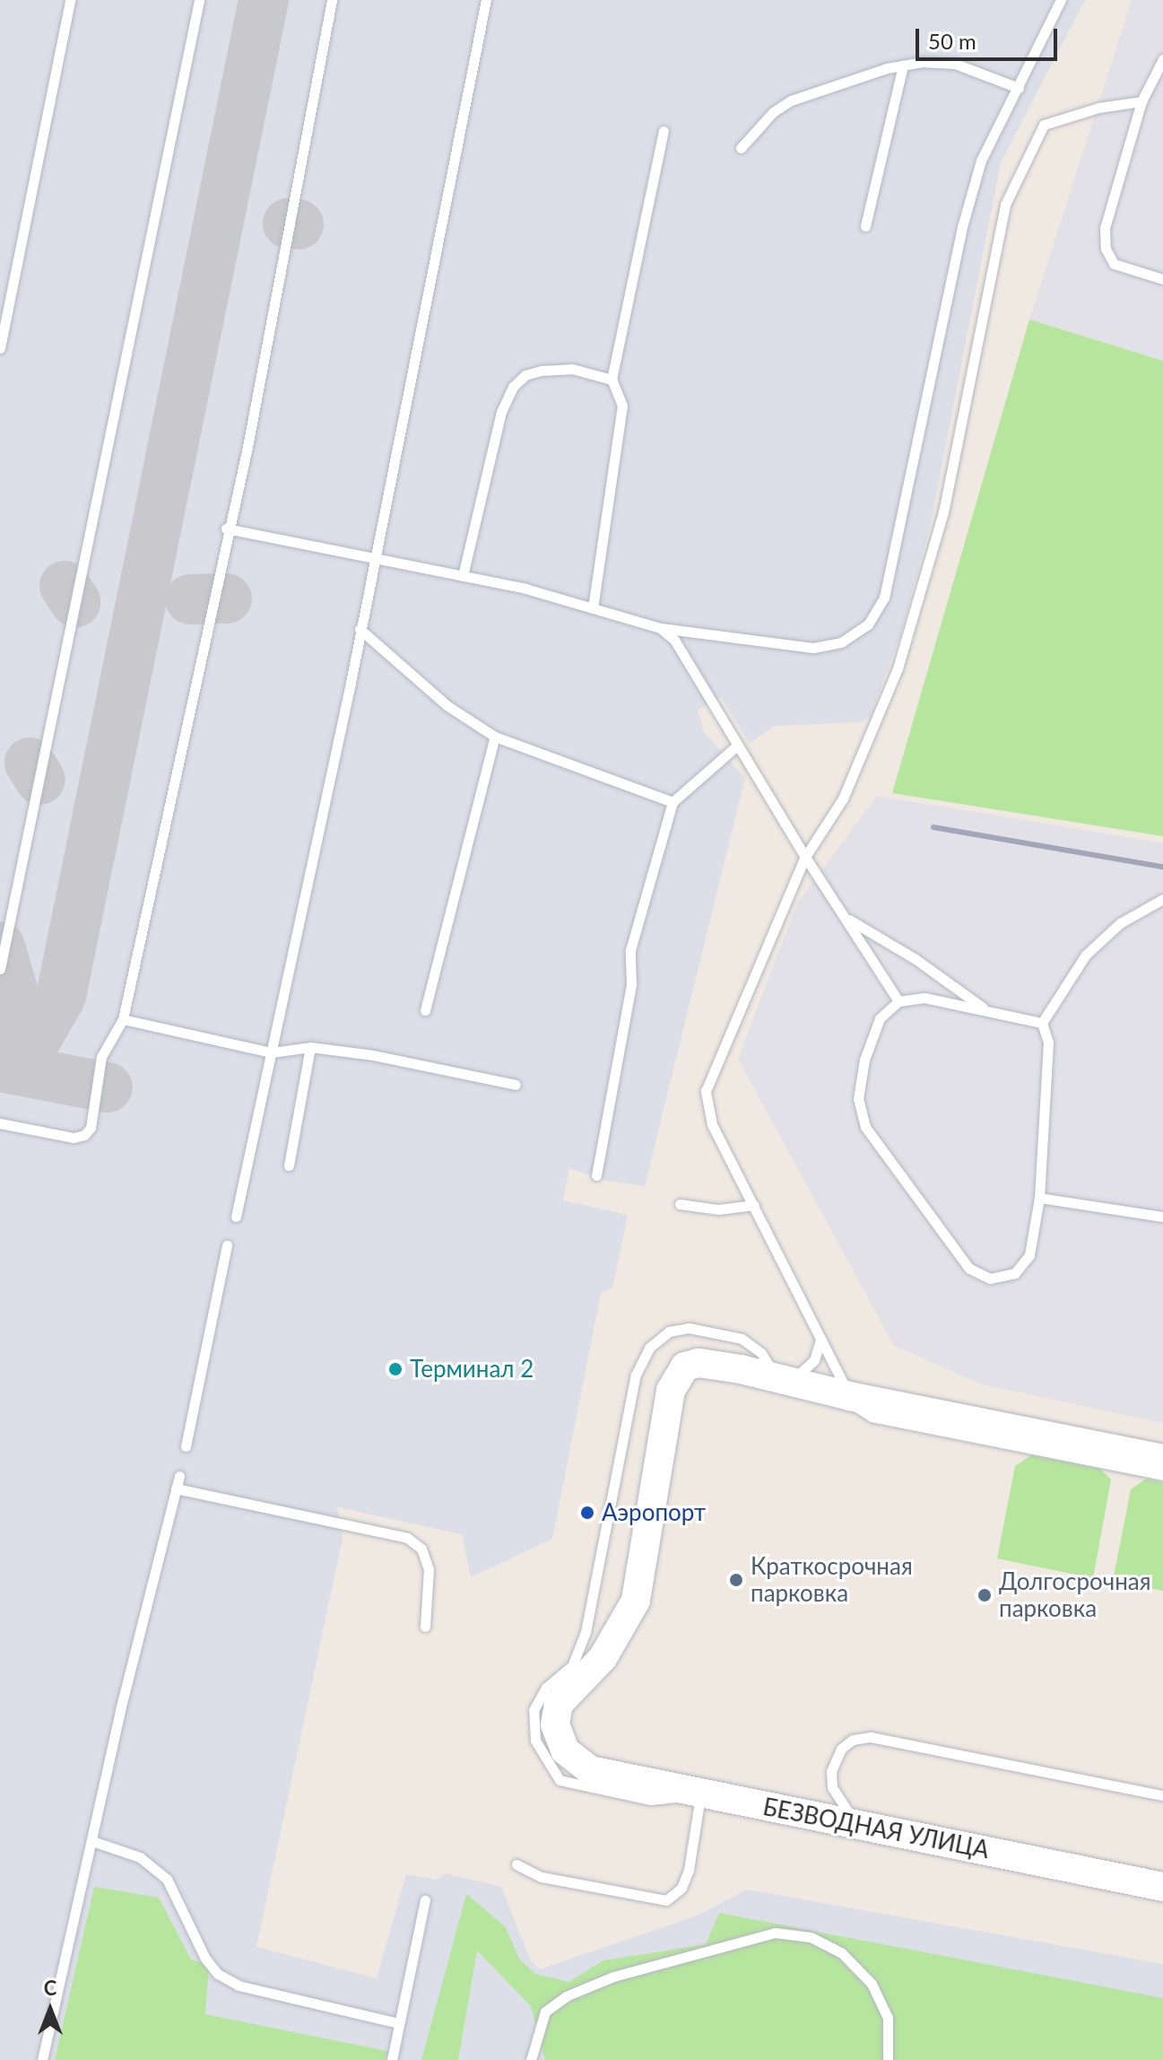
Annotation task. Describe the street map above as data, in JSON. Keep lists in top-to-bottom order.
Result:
{
  "streets": {
    "main road": ["БЕЗВОДНАЯ УЛИЦА"]
  },
  "places": [
    "Терминал 2",
    "Аэропорт",
    "Краткосрочная парковка",
    "Долгосрочная парковка"
  ],
  "scale_bar": "50 m",
  "north": "top"
}
